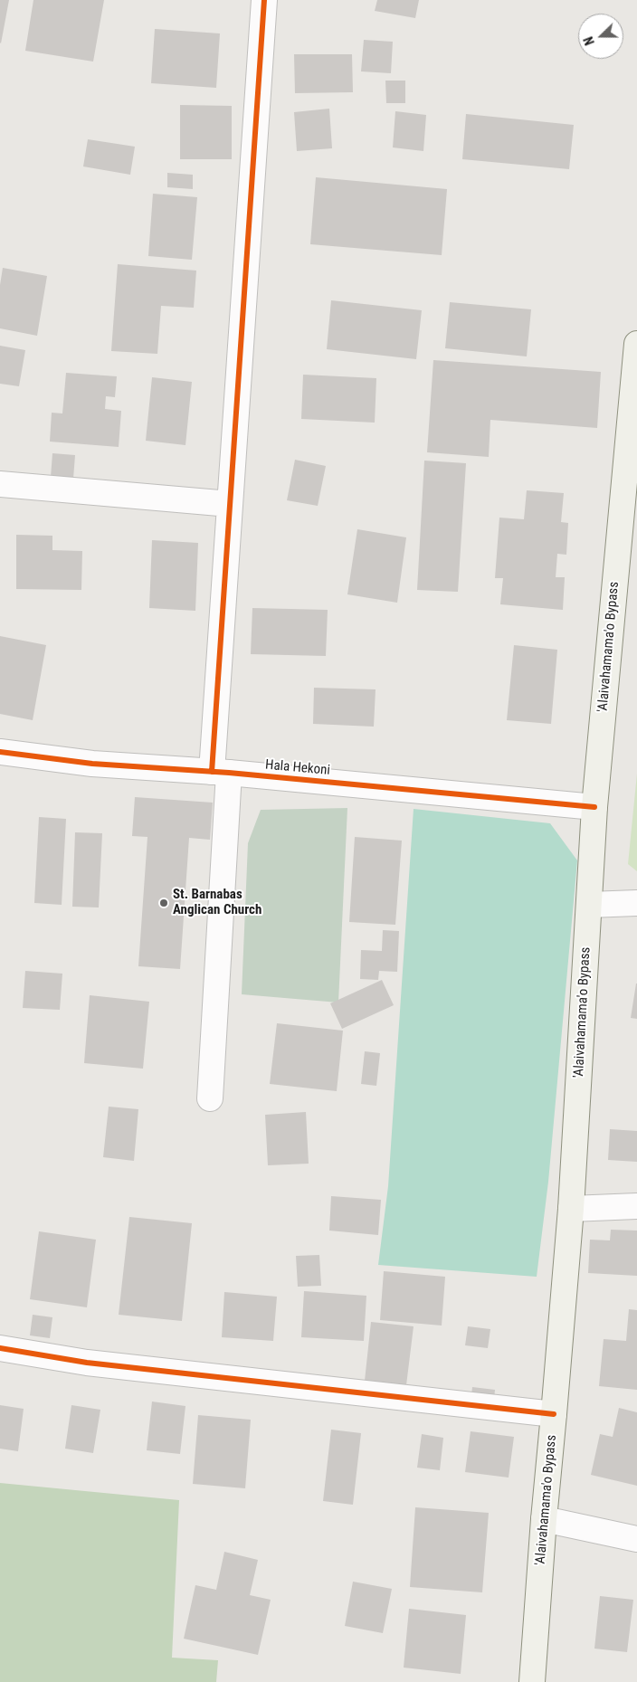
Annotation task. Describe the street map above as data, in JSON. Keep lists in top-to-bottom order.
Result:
{
  "streets": {
    "main road": ["'Alaivahamama'o Bypass"],
    "street": ["Hala Hekoni"]
  },
  "crossings": [
    ["'Alaivahamama'o Bypass", "Hala Hekoni"]
  ],
  "places": ["St. Barnabas Anglican Church"],
  "north": "left"
}
